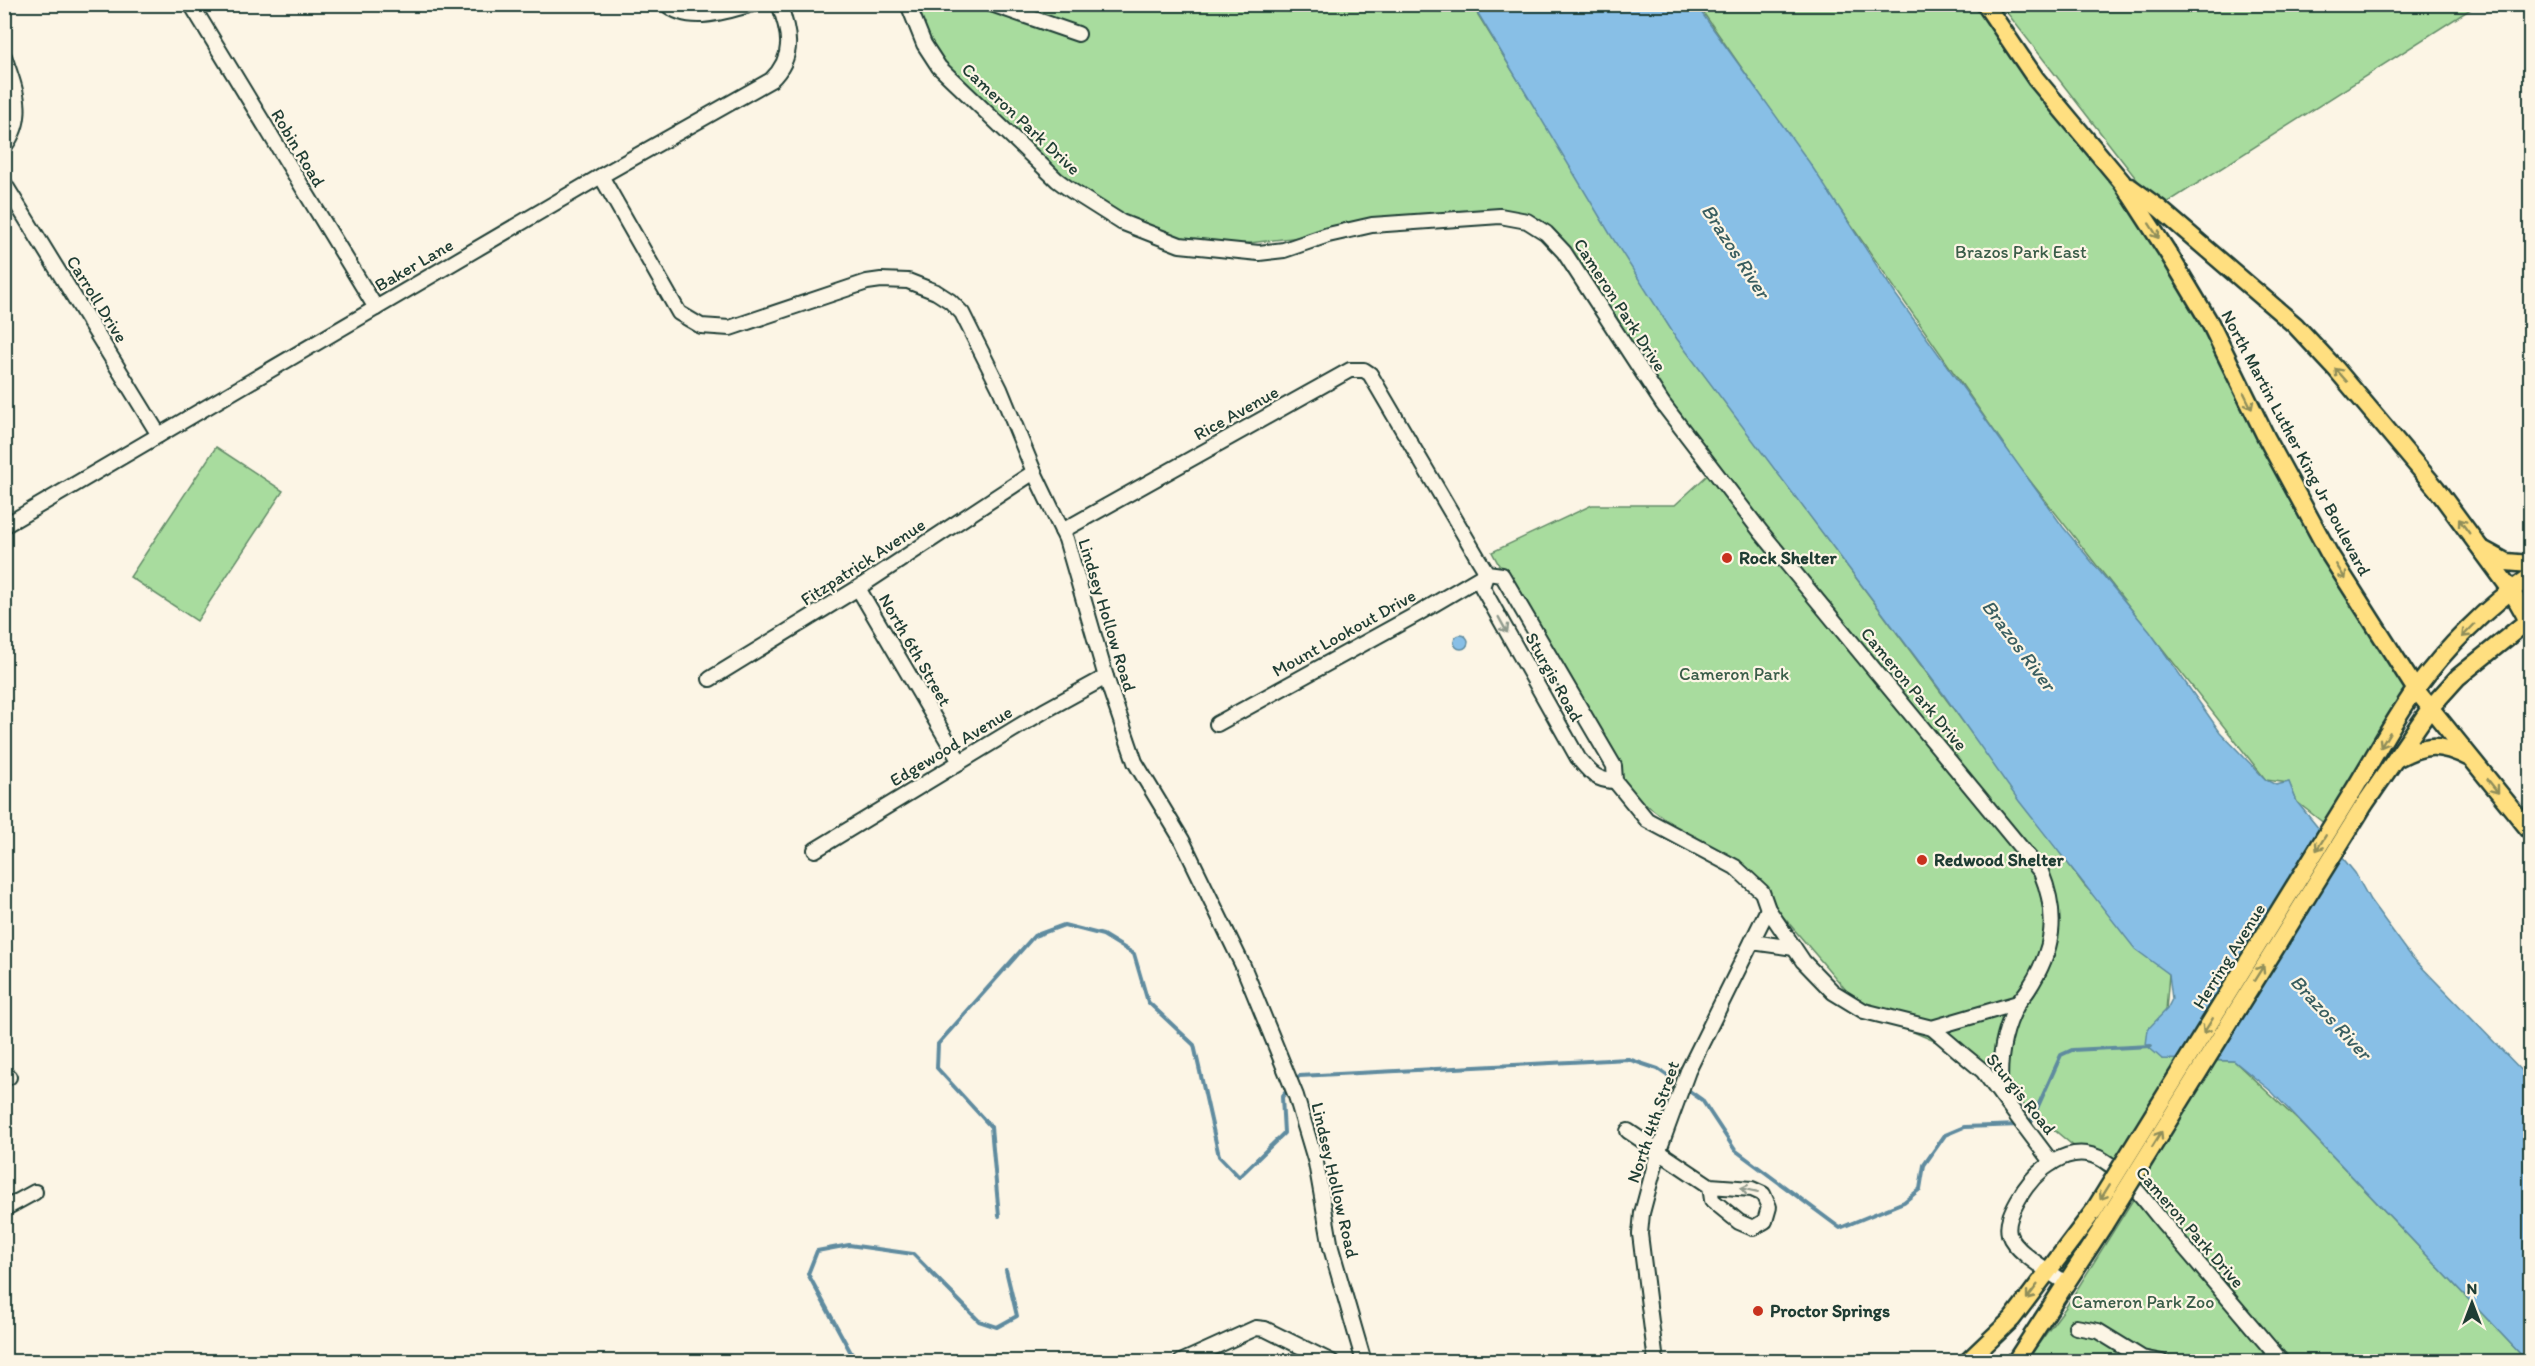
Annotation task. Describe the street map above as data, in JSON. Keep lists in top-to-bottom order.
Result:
{
  "streets": {
    "main road": ["North Martin Luther King Jr Boulevard", "Herring Avenue"],
    "street": [
      "Cameron Park Drive",
      "Robin Road",
      "Baker Lane",
      "Carroll Drive",
      "Rice Avenue",
      "Fitzpatrick Avenue",
      "Lindsey Hollow Road",
      "Mount Lookout Drive",
      "North 6th Street",
      "Sturgis Road",
      "Edgewood Avenue",
      "North 4th Street"
    ]
  },
  "crossings": [
    ["Cameron Park Drive", "Sturgis Road"],
    ["Robin Road", "Baker Lane"],
    ["Baker Lane", "Carroll Drive"],
    ["Baker Lane", "Lindsey Hollow Road"],
    ["Rice Avenue", "Lindsey Hollow Road"],
    ["Rice Avenue", "Sturgis Road"],
    ["North Martin Luther King Jr Boulevard", "Herring Avenue"],
    ["Fitzpatrick Avenue", "Lindsey Hollow Road"],
    ["Fitzpatrick Avenue", "North 6th Street"],
    ["Lindsey Hollow Road", "Edgewood Avenue"],
    ["Mount Lookout Drive", "Sturgis Road"],
    ["North 6th Street", "Edgewood Avenue"],
    ["Sturgis Road", "Herring Avenue"],
    ["Sturgis Road", "North 4th Street"]
  ],
  "water": ["Brazos River"],
  "parks": ["Brazos Park East", "Cameron Park", "Cameron Park Zoo"],
  "places": ["Rock Shelter", "Redwood Shelter", "Proctor Springs"],
  "north": "top"
}
